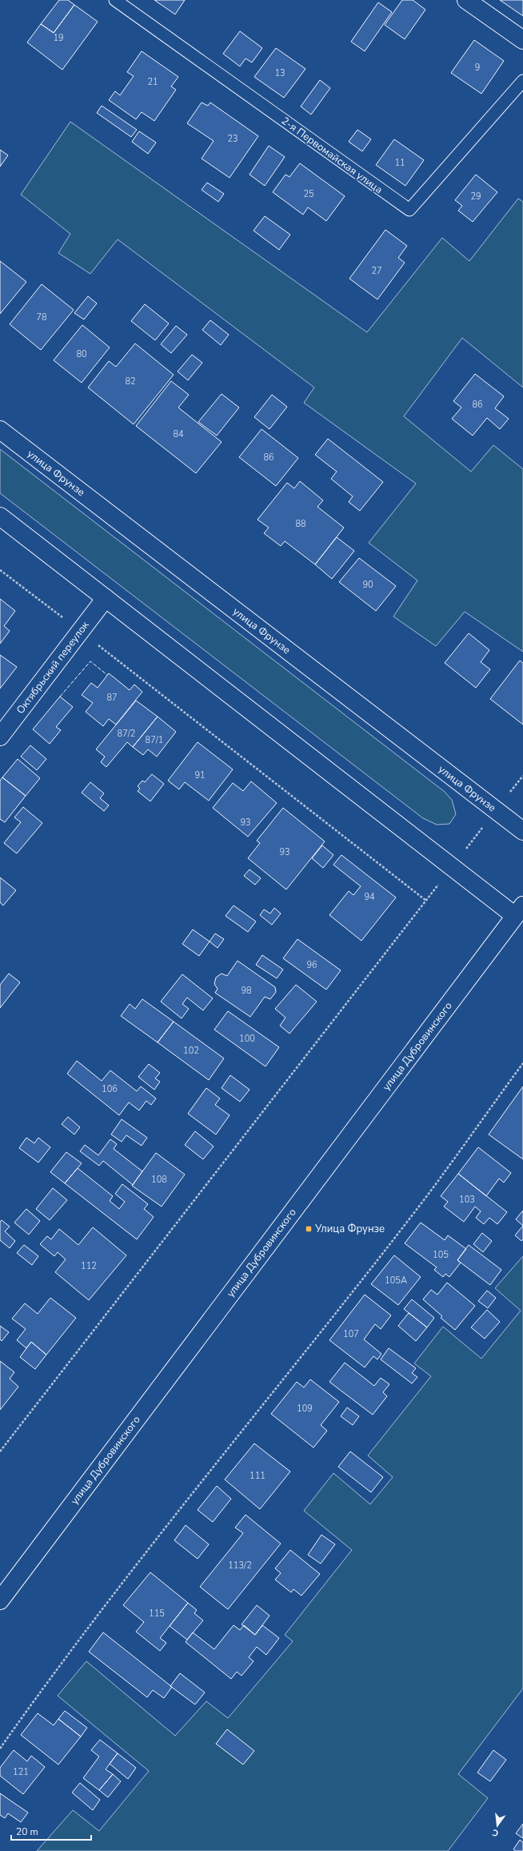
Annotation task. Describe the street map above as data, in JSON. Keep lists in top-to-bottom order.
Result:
{
  "streets": {
    "main road": ["улица Фрунзе", "Октябрьский переулок", "улица Дубровинского"],
    "lane": ["2-я Первомайская улица"]
  },
  "places": {
    "transit": ["Улица Фрунзе"]
  },
  "house_numbers": [
    "19",
    "9",
    "13",
    "21",
    "23",
    "11",
    "25",
    "29",
    "27",
    "78",
    "80",
    "82",
    "86",
    "84",
    "86",
    "88",
    "90",
    "87",
    "87/2",
    "87/1",
    "91",
    "93",
    "93",
    "94",
    "96",
    "98",
    "100",
    "102",
    "106",
    "108",
    "103",
    "105",
    "112",
    "105А",
    "107",
    "109",
    "111",
    "113/2",
    "115",
    "121"
  ],
  "scale_bar": "20 m",
  "north": "bottom"
}
